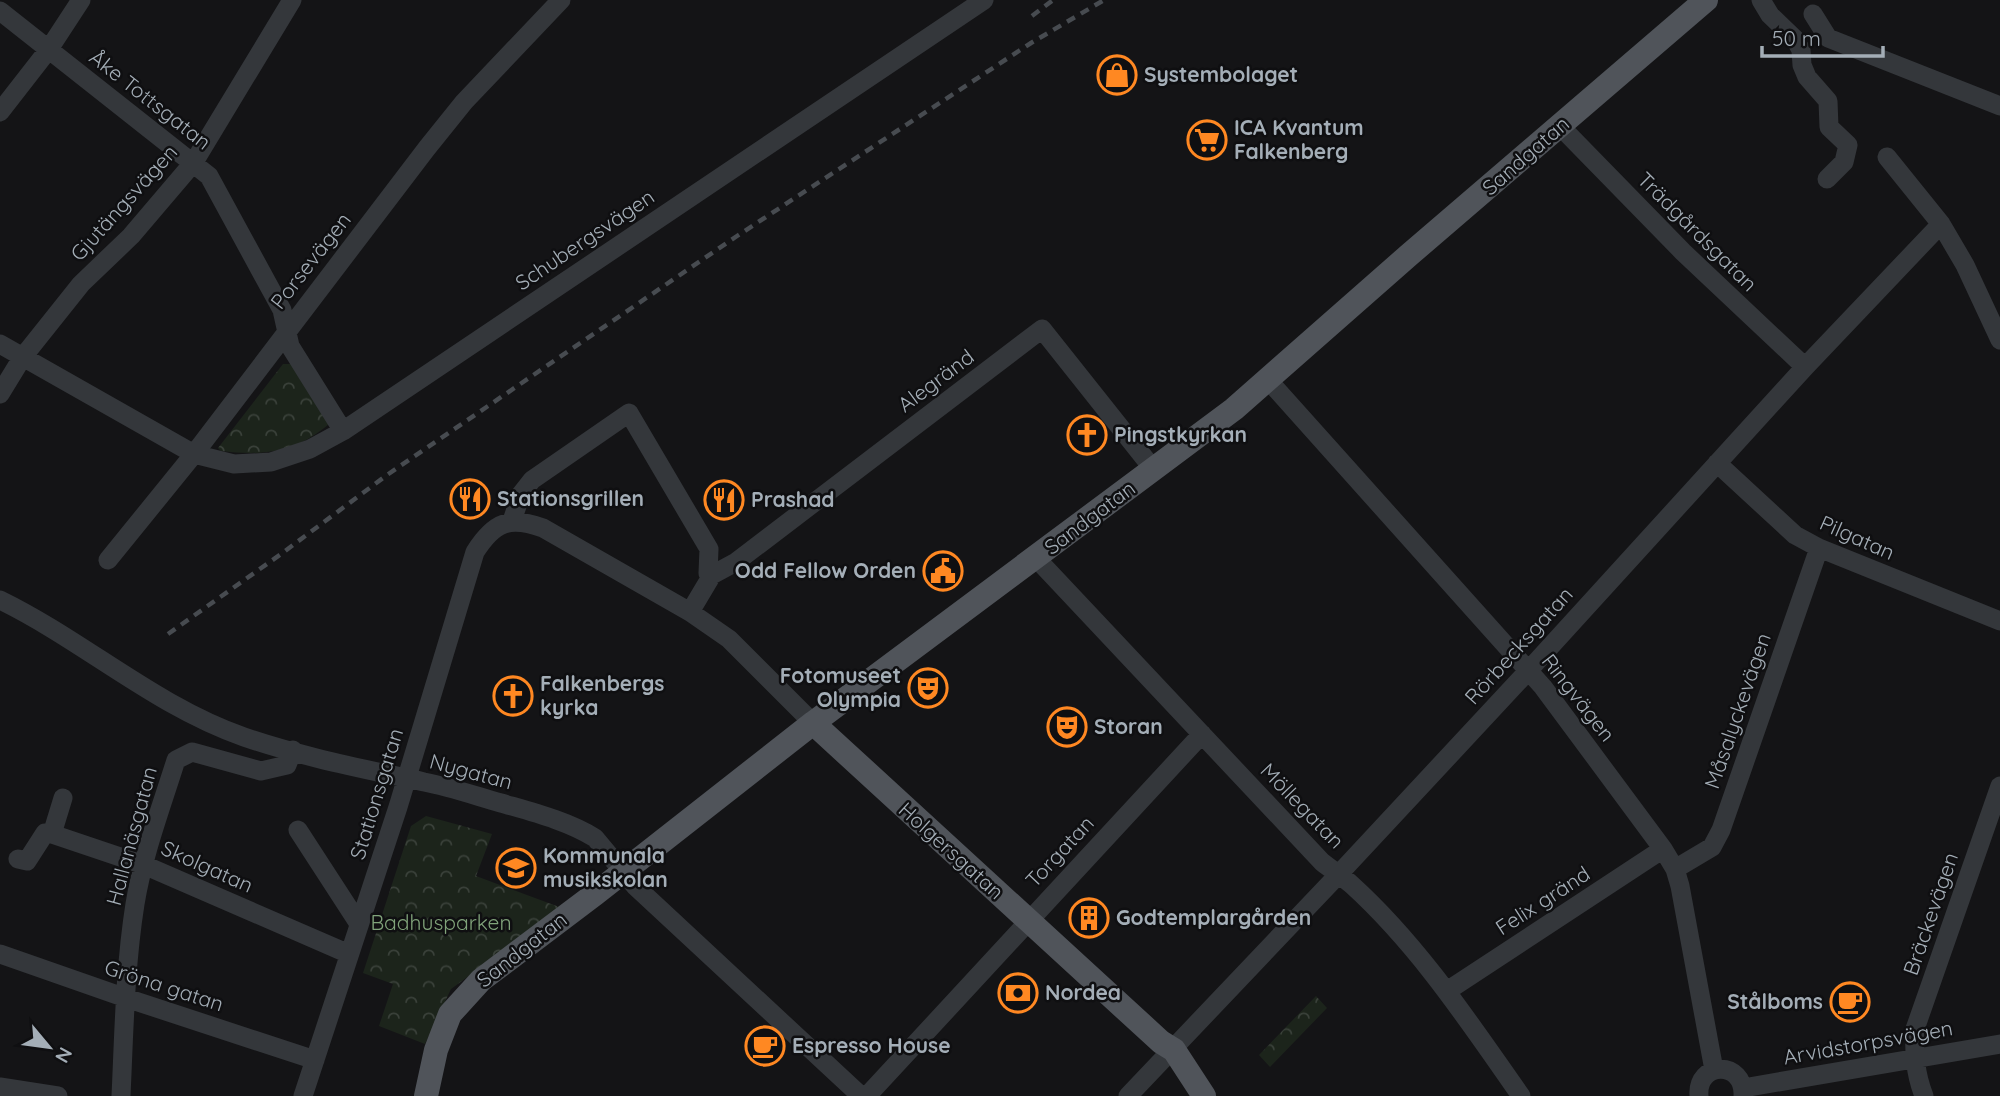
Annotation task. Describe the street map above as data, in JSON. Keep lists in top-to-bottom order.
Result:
{
  "streets": {
    "main road": ["Sandgatan", "Holgersgatan"],
    "street": [
      "Åke Tottsgatan",
      "Gjutängsvägen",
      "Trädgårdsgatan",
      "Schubergsvägen",
      "Porsevägen",
      "Alegränd",
      "Pilgatan",
      "Rörbecksgatan",
      "Ringvägen",
      "Måsalyckevägen",
      "Nygatan",
      "Stationsgatan",
      "Möllegatan",
      "Hallanäsgatan",
      "Torgatan",
      "Skolgatan",
      "Felix gränd",
      "Bräckevägen",
      "Gröna gatan",
      "Arvidstorpsvägen"
    ]
  },
  "crossings": [
    ["Åke Tottsgatan", "Gjutängsvägen"],
    ["Åke Tottsgatan", "Schubergsvägen"],
    ["Åke Tottsgatan", "Porsevägen"],
    ["Sandgatan", "Trädgårdsgatan"],
    ["Sandgatan", "Alegränd"],
    ["Sandgatan", "Ringvägen"],
    ["Sandgatan", "Nygatan"],
    ["Sandgatan", "Möllegatan"],
    ["Sandgatan", "Holgersgatan"],
    ["Gjutängsvägen", "Schubergsvägen"],
    ["Trädgårdsgatan", "Rörbecksgatan"],
    ["Schubergsvägen", "Porsevägen"],
    ["Pilgatan", "Rörbecksgatan"],
    ["Pilgatan", "Måsalyckevägen"],
    ["Rörbecksgatan", "Ringvägen"],
    ["Rörbecksgatan", "Möllegatan"],
    ["Rörbecksgatan", "Holgersgatan"],
    ["Ringvägen", "Måsalyckevägen"],
    ["Ringvägen", "Felix gränd"],
    ["Ringvägen", "Arvidstorpsvägen"],
    ["Nygatan", "Stationsgatan"],
    ["Nygatan", "Hallanäsgatan"],
    ["Stationsgatan", "Holgersgatan"],
    ["Stationsgatan", "Skolgatan"],
    ["Stationsgatan", "Gröna gatan"],
    ["Möllegatan", "Torgatan"],
    ["Möllegatan", "Felix gränd"],
    ["Hallanäsgatan", "Skolgatan"],
    ["Hallanäsgatan", "Gröna gatan"],
    ["Holgersgatan", "Torgatan"],
    ["Bräckevägen", "Arvidstorpsvägen"]
  ],
  "parks": ["Badhusparken"],
  "places": {
    "shop": ["Systembolaget"],
    "supermarket": ["ICA Kvantum Falkenberg"],
    "church": ["Pingstkyrkan", "Falkenbergs kyrka"],
    "restaurant": ["Stationsgrillen", "Prashad"],
    "public building": ["Odd Fellow Orden"],
    "theatre": ["Fotomuseet Olympia", "Storan"],
    "school or university": ["Kommunala musikskolan"],
    "building": ["Godtemplargården"],
    "bank": ["Nordea"],
    "cafe": ["Stålboms", "Espresso House"]
  },
  "scale_bar": "50 m",
  "north": "bottom right"
}
